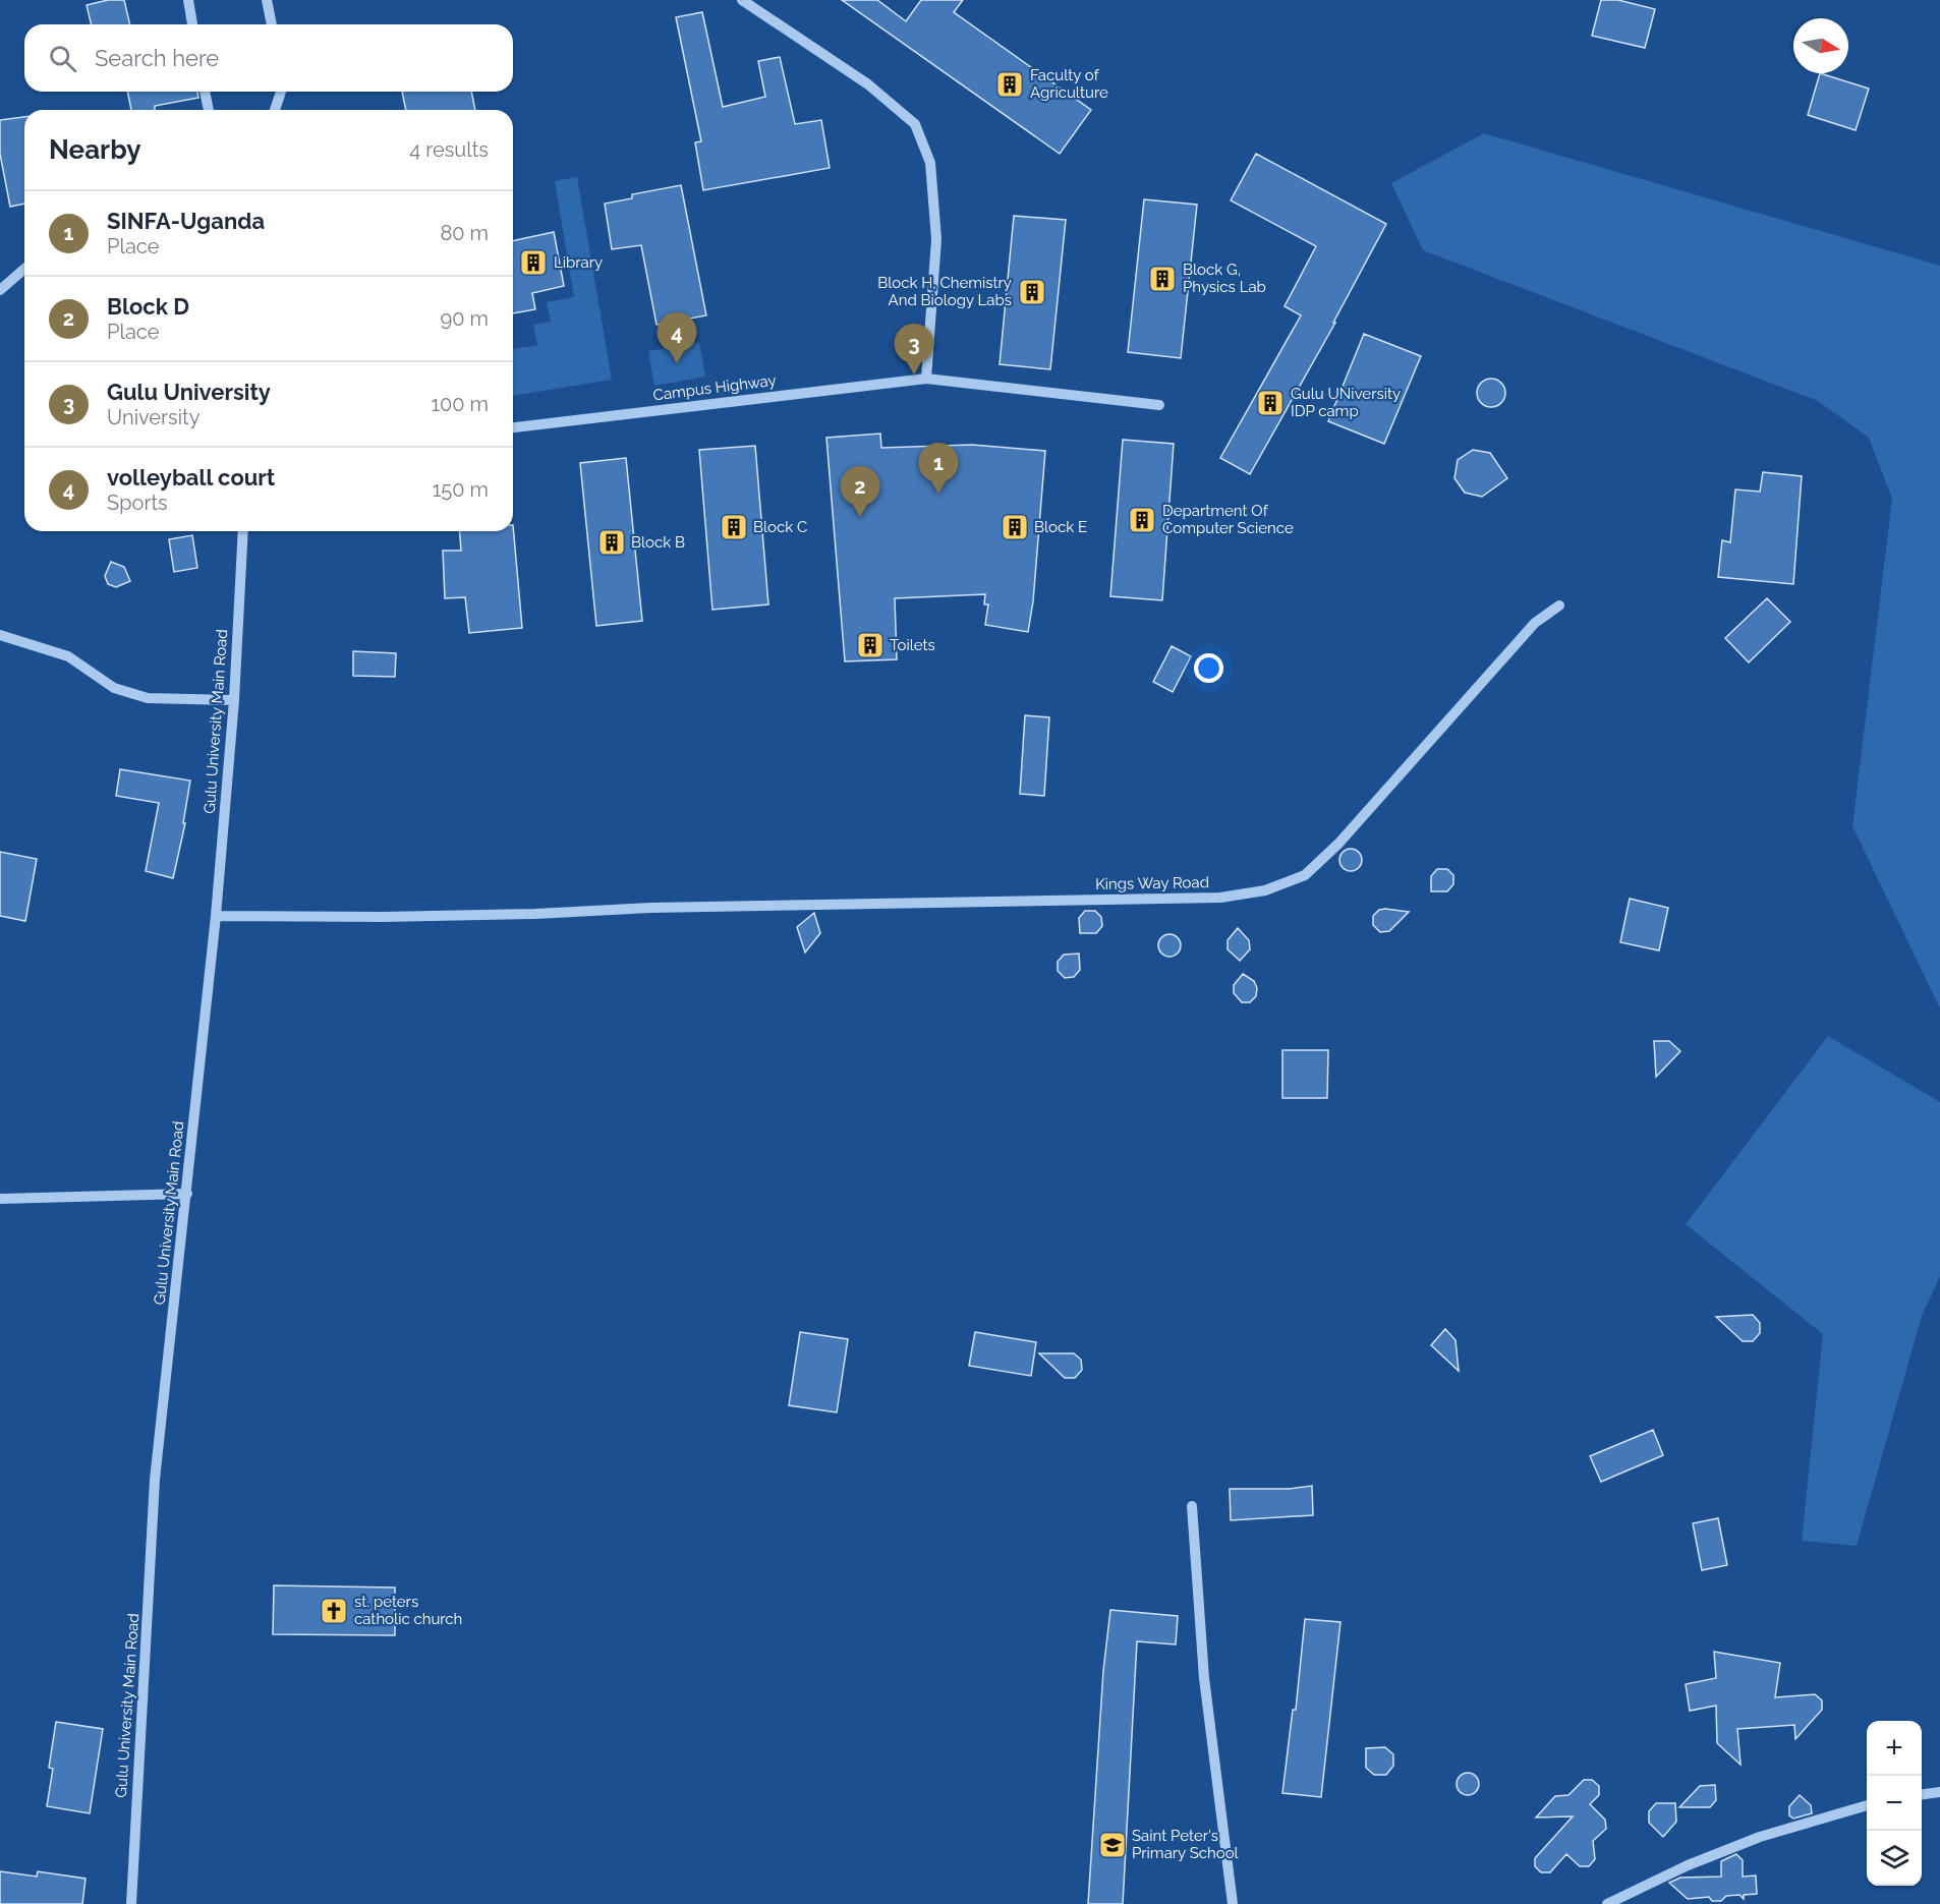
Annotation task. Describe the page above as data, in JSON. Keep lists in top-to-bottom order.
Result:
{
  "streets": {
    "street": ["Campus Highway", "Gulu University Main Road", "Kings Way Road"]
  },
  "crossings": [
    ["Gulu University Main Road", "Kings Way Road"]
  ],
  "places": {
    "building": [
      "Faculty of Agriculture",
      "Library",
      "Block G, Physics Lab",
      "Block H, Chemistry And Biology Labs",
      "Gulu UNiversity IDP camp",
      "Department Of Computer Science",
      "Block C",
      "Block E",
      "Block B",
      "Toilets"
    ],
    "church": ["st. peters catholic church"],
    "school or university": ["Saint Peter's Primary School"]
  },
  "north": "right",
  "page": {
    "search": "Search here",
    "heading": ["Nearby", "4 results"],
    "list": [
      {
        "mark": "1",
        "name": "SINFA-Uganda",
        "note": "Place",
        "value": "80 m"
      },
      {
        "mark": "2",
        "name": "Block D",
        "note": "Place",
        "value": "90 m"
      },
      {
        "mark": "3",
        "name": "Gulu University",
        "note": "University",
        "value": "100 m"
      },
      {
        "mark": "4",
        "name": "volleyball court",
        "note": "Sports",
        "value": "150 m"
      }
    ],
    "pins": [
      "4",
      "3",
      "1",
      "2"
    ],
    "map_buttons": ["+", "−"]
  }
}
